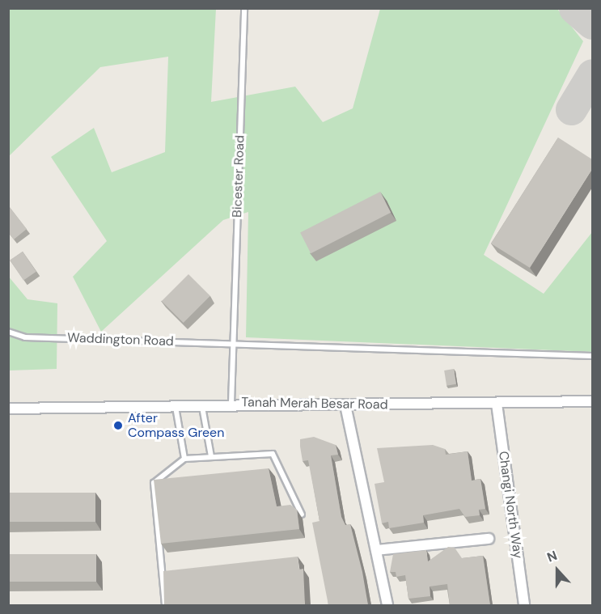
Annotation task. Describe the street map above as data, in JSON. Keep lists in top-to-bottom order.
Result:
{
  "streets": {
    "street": ["Tanah Merah Besar Road", "Changi North Way"],
    "lane": ["Bicester Road", "Waddington Road"]
  },
  "crossings": [
    ["Bicester Road", "Waddington Road"],
    ["Bicester Road", "Tanah Merah Besar Road"],
    ["Tanah Merah Besar Road", "Changi North Way"]
  ],
  "places": ["After Compass Green"],
  "north": "top"
}
